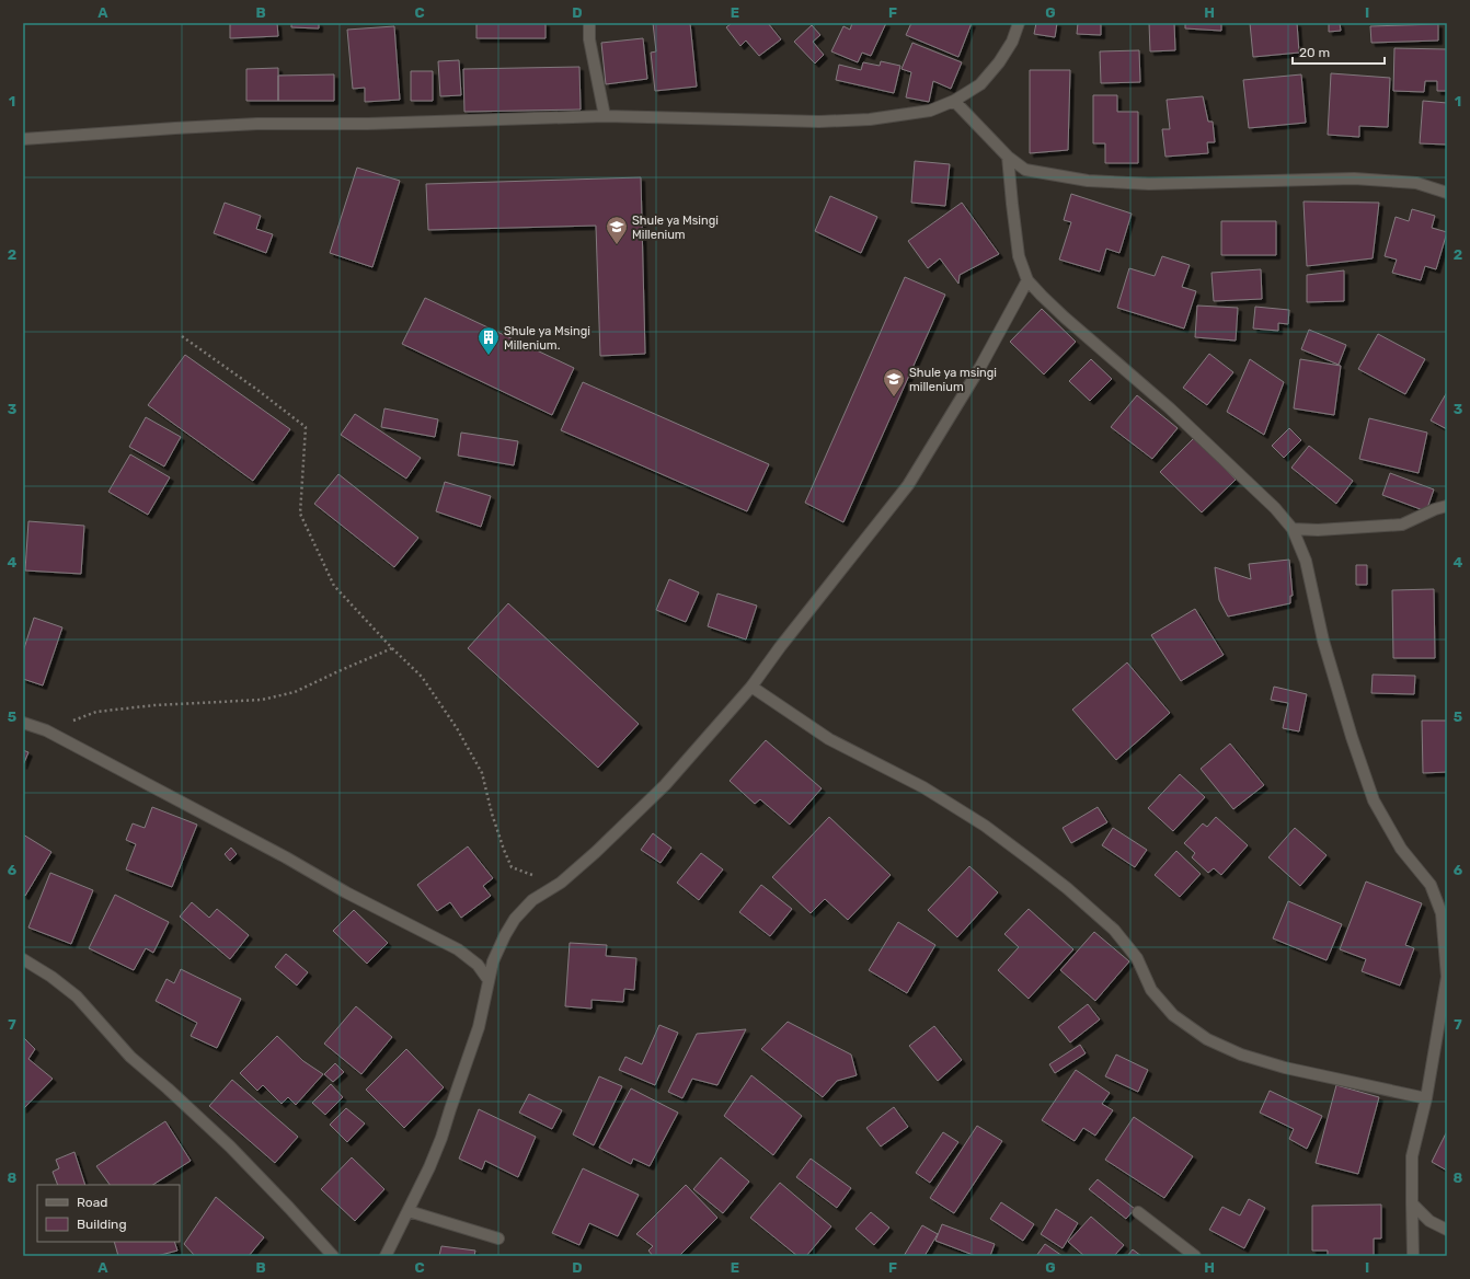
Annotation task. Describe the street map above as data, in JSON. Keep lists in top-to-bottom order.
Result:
{
  "places": {
    "school or university": ["Shule ya Msingi Millenium", "Shule ya msingi millenium"],
    "building": ["Shule ya Msingi Millenium."]
  },
  "legend": ["Road", "Building"],
  "scale_bar": "20 m",
  "grid": {
    "columns": [
      "A",
      "B",
      "C",
      "D",
      "E",
      "F",
      "G",
      "H",
      "I"
    ],
    "rows": [
      "1",
      "2",
      "3",
      "4",
      "5",
      "6",
      "7",
      "8"
    ]
  }
}
